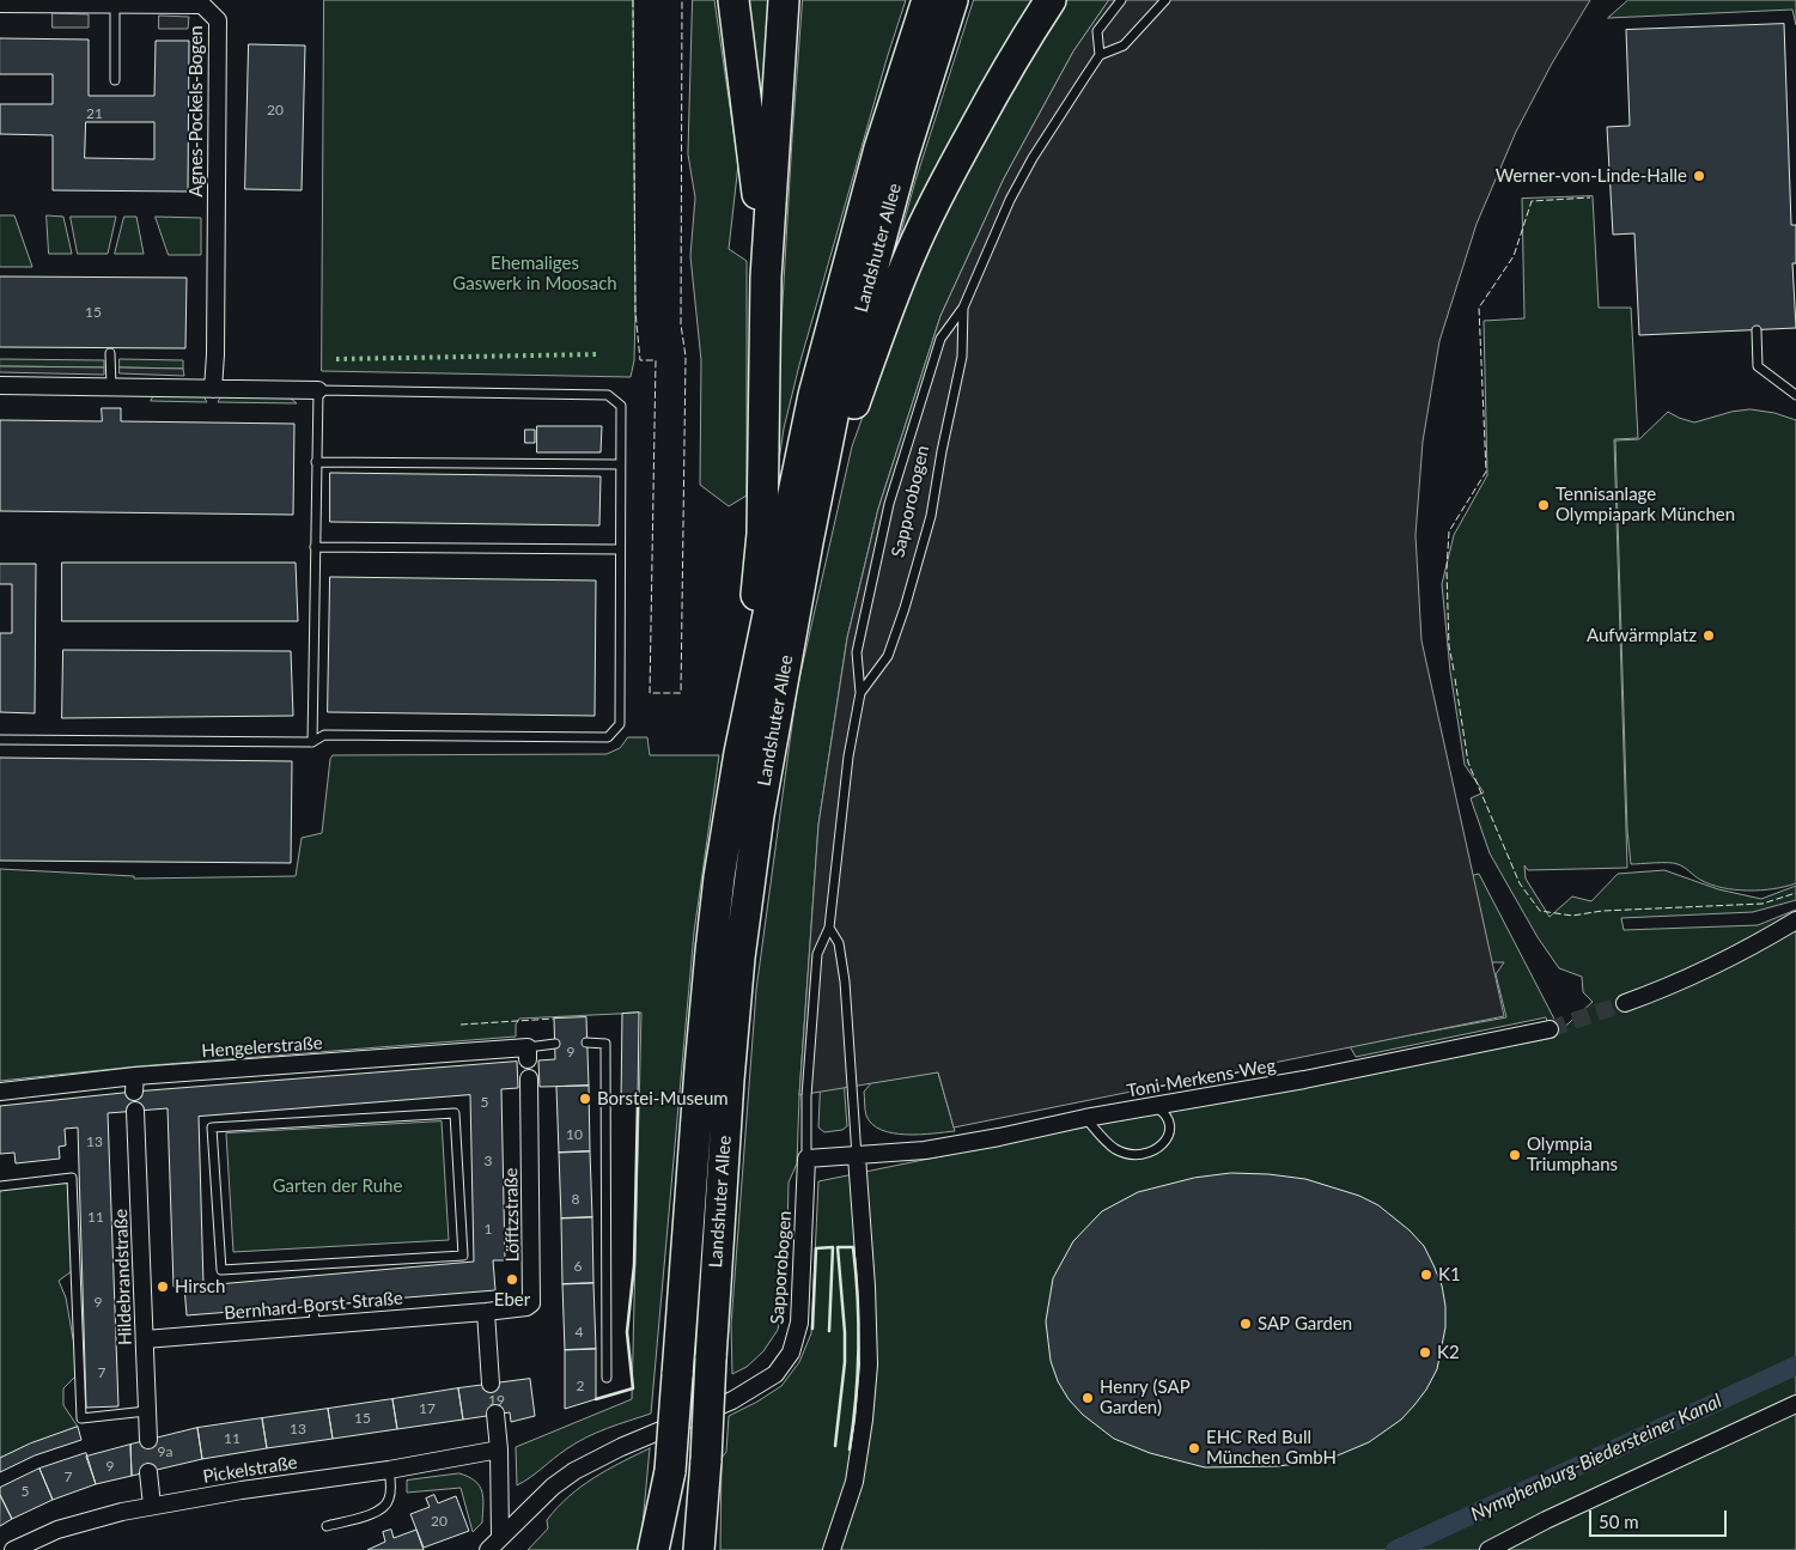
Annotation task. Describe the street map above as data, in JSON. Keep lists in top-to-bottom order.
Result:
{
  "streets": {
    "highway": ["Landshuter Allee"],
    "street": [
      "Agnes-Pockels-Bogen",
      "Sapporobogen",
      "Hengelerstraße",
      "Toni-Merkens-Weg",
      "Löfftzstraße",
      "Hildebrandstraße",
      "Bernhard-Borst-Straße",
      "Pickelstraße"
    ]
  },
  "crossings": [
    ["Sapporobogen", "Toni-Merkens-Weg"],
    ["Löfftzstraße", "Bernhard-Borst-Straße"],
    ["Hildebrandstraße", "Bernhard-Borst-Straße"]
  ],
  "water": ["Nymphenburg-Biedersteiner Kanal"],
  "parks": ["Ehemaliges Gaswerk in Moosach", "Garten der Ruhe"],
  "places": [
    "Werner-von-Linde-Halle",
    "Tennisanlage Olympiapark München",
    "Aufwärmplatz",
    "Borstei-Museum",
    "Olympia Triumphans",
    "K1",
    "Eber",
    "Hirsch",
    "SAP Garden",
    "K2",
    "Henry (SAP Garden)",
    "EHC Red Bull München GmbH"
  ],
  "house_numbers": [
    "20",
    "21",
    "15",
    "9",
    "5",
    "10",
    "13",
    "3",
    "8",
    "11",
    "1",
    "6",
    "9",
    "4",
    "7",
    "2",
    "19",
    "17",
    "15",
    "13",
    "11",
    "9a",
    "9",
    "7",
    "5",
    "20"
  ],
  "scale_bar": "50 m"
}
